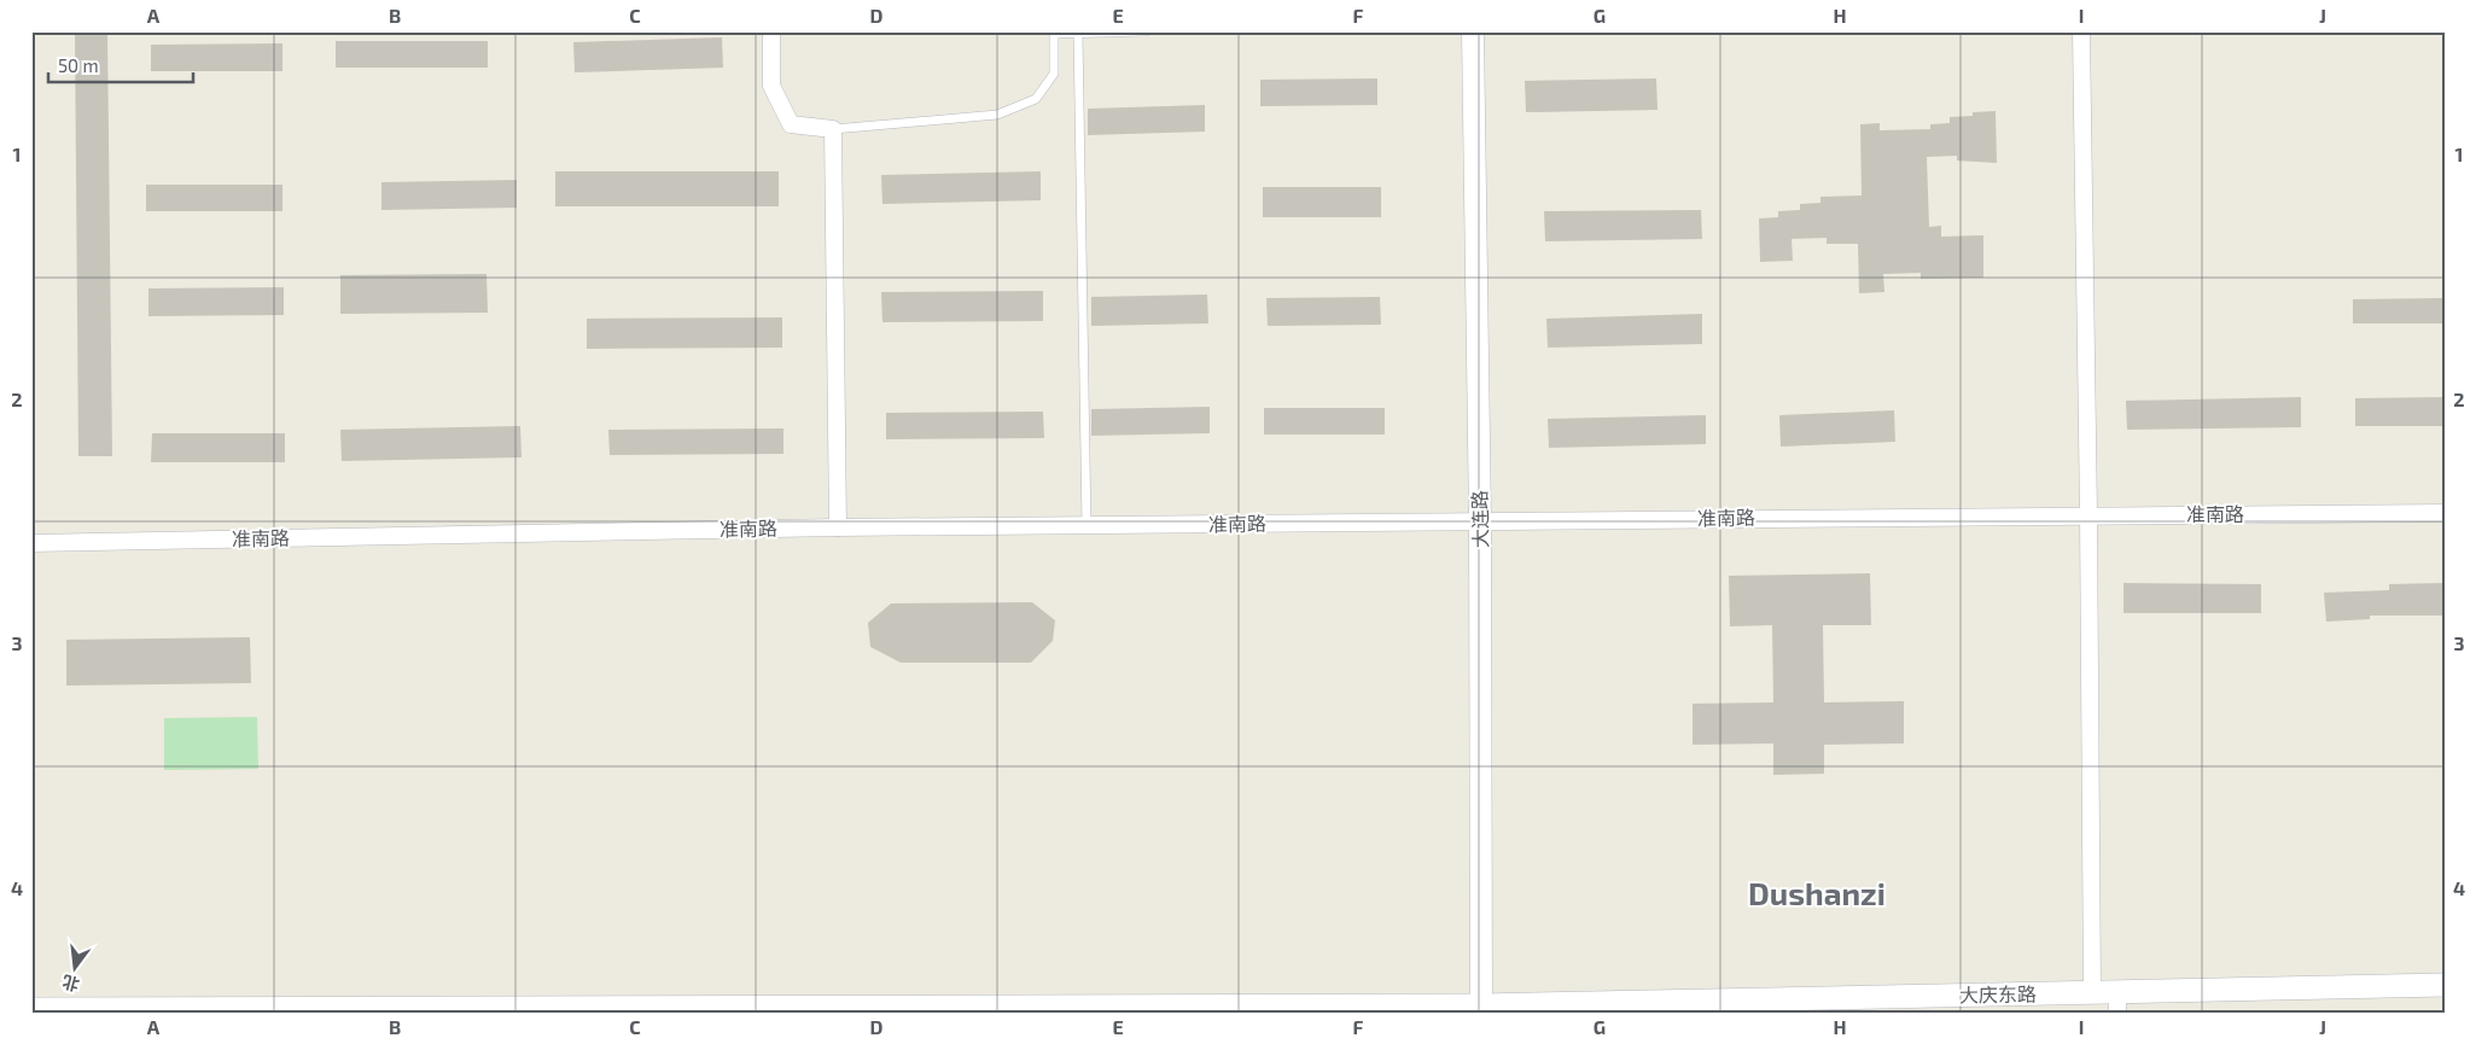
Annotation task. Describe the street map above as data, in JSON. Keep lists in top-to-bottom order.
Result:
{
  "streets": {
    "main road": ["大庆东路"],
    "street": ["准南路", "大连路"]
  },
  "crossings": [
    ["准南路", "大连路"],
    ["大连路", "大庆东路"]
  ],
  "districts": ["Dushanzi"],
  "scale_bar": "50 m",
  "north": "bottom",
  "grid": {
    "columns": [
      "A",
      "B",
      "C",
      "D",
      "E",
      "F",
      "G",
      "H",
      "I",
      "J"
    ],
    "rows": [
      "1",
      "2",
      "3",
      "4"
    ]
  }
}
